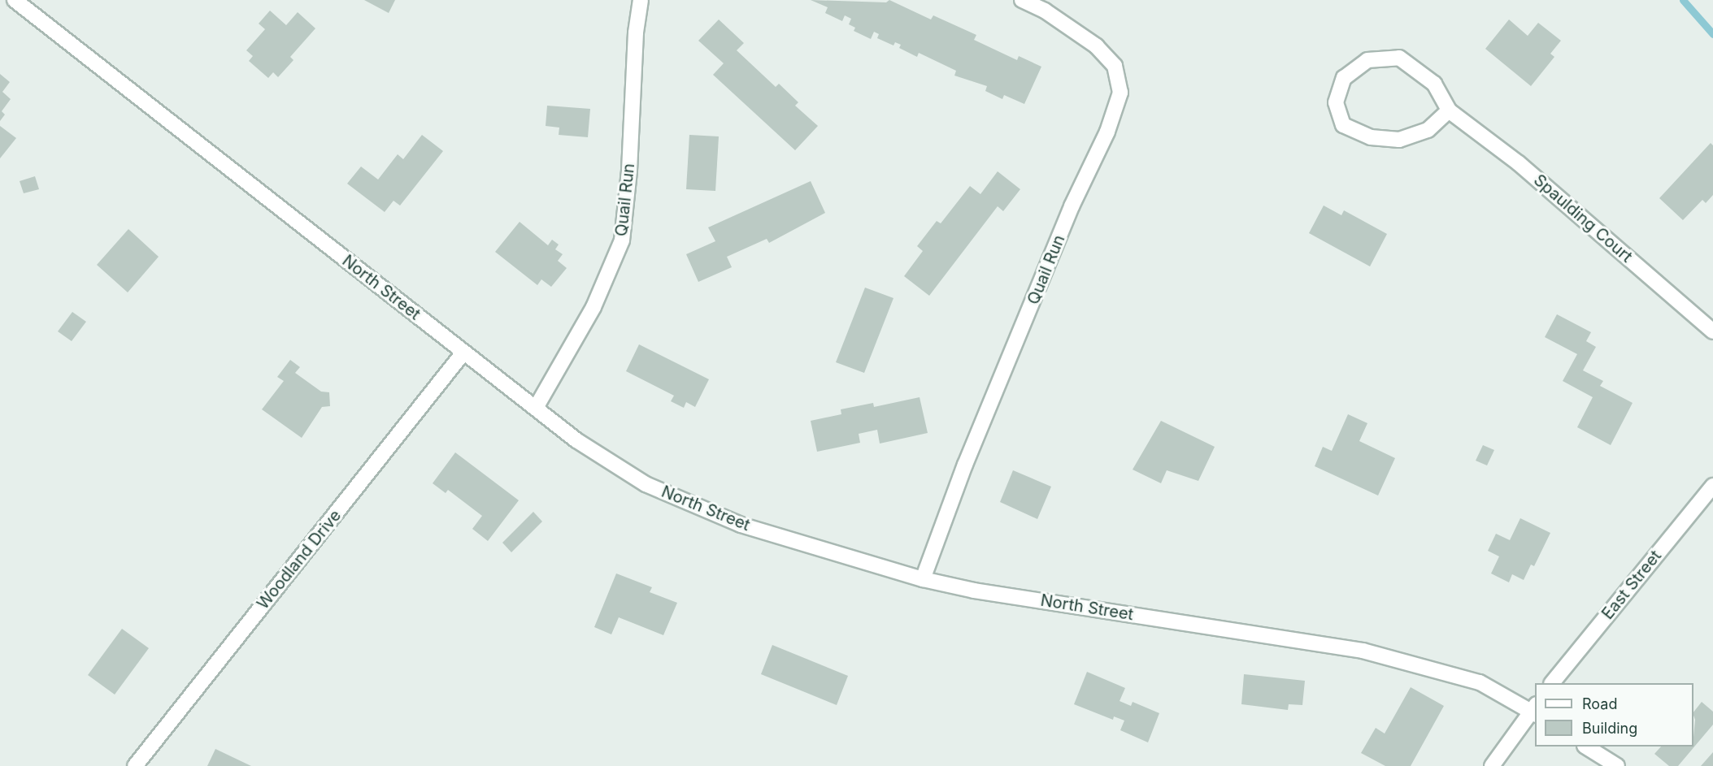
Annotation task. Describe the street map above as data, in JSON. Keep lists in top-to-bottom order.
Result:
{
  "streets": {
    "street": [
      "Quail Run",
      "Spaulding Court",
      "North Street",
      "Woodland Drive",
      "East Street"
    ]
  },
  "crossings": [
    ["Quail Run", "North Street"],
    ["North Street", "Woodland Drive"]
  ],
  "legend": ["Road", "Building"]
}
